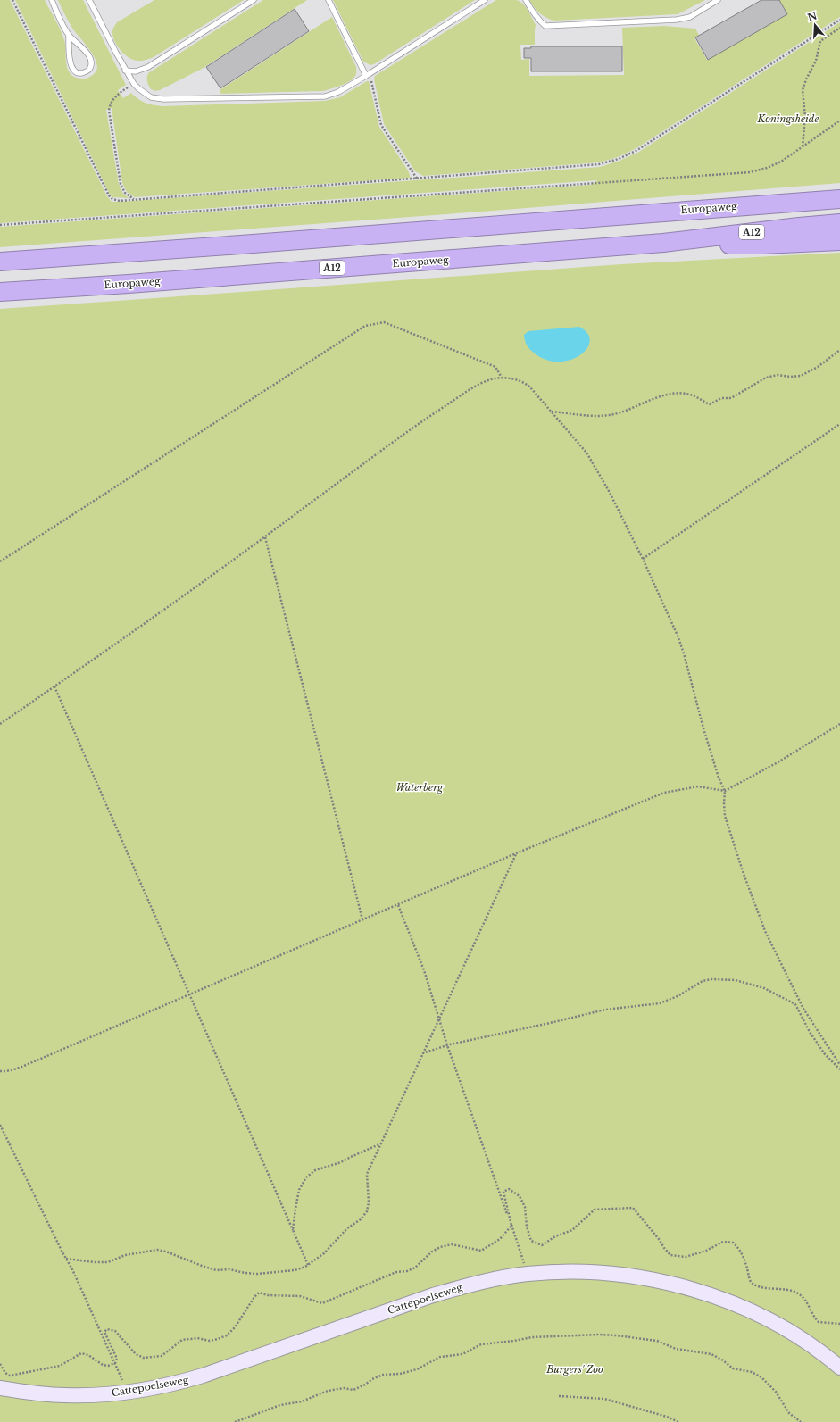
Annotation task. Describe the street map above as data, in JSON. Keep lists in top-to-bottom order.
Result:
{
  "streets": {
    "highway": ["Europaweg", "A12"],
    "street": ["Cattepoelseweg"]
  },
  "parks": ["Koningsheide", "Waterberg", "Burgers' Zoo"],
  "north": "top"
}
